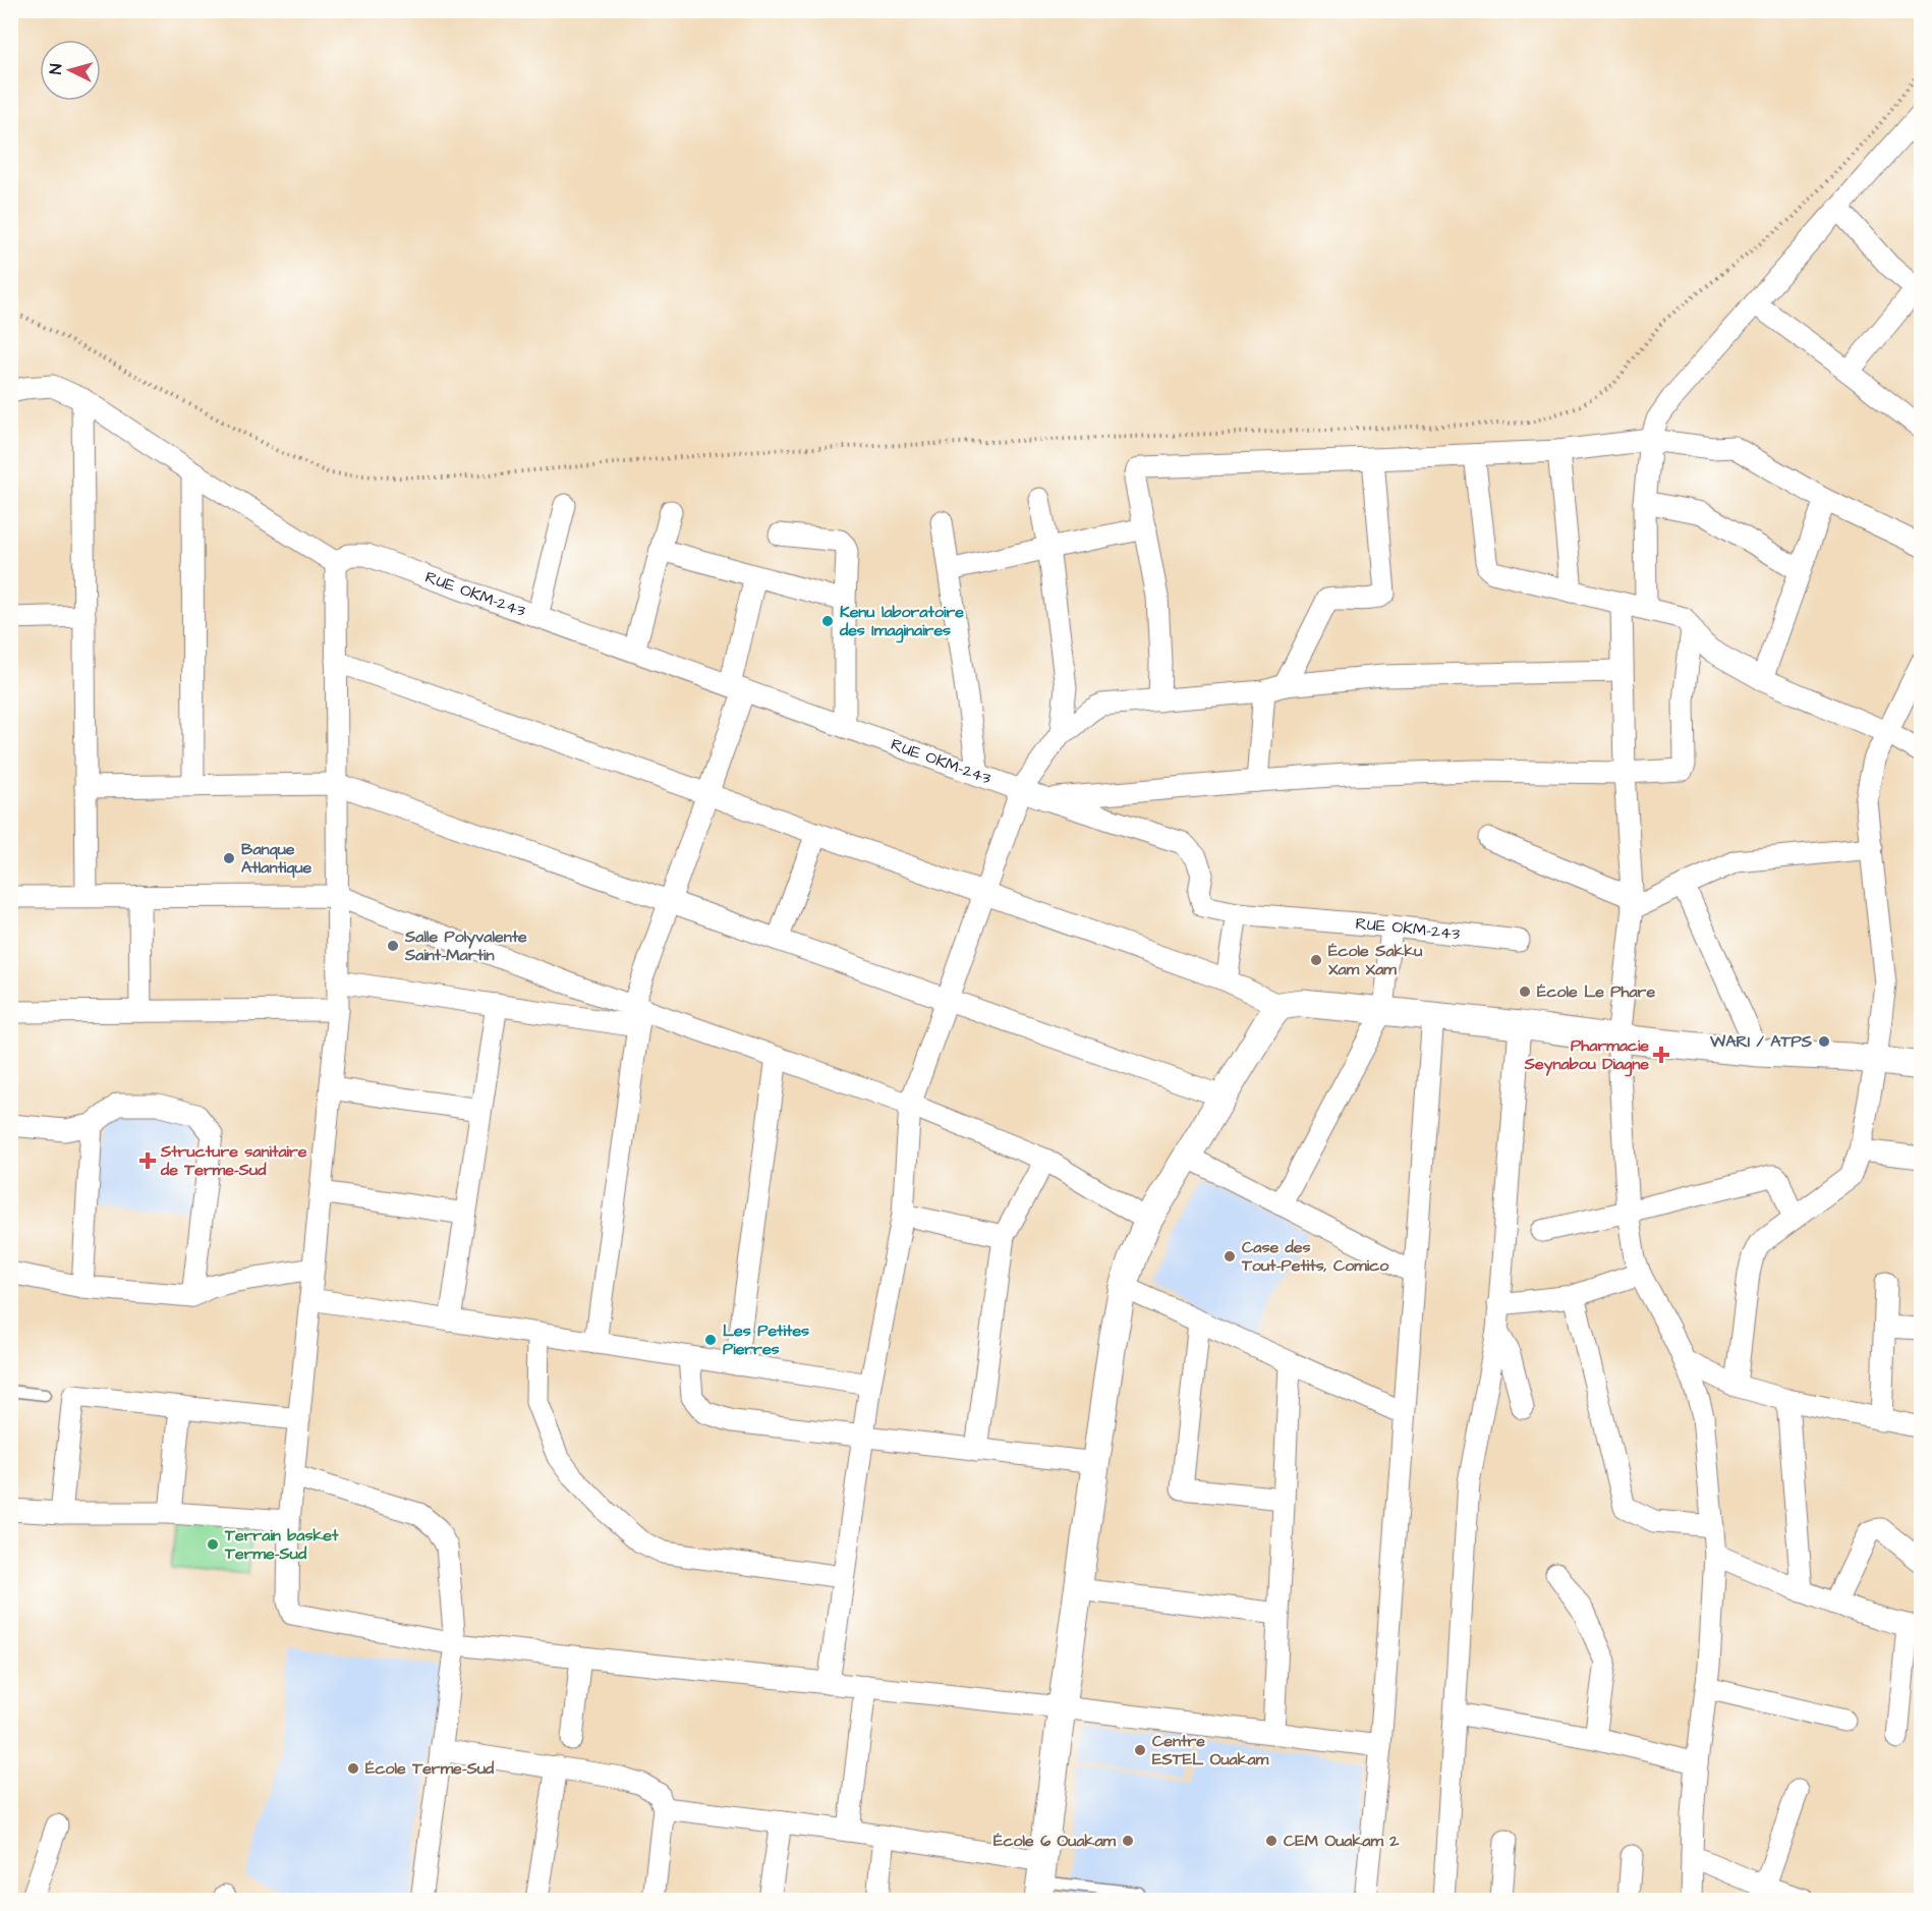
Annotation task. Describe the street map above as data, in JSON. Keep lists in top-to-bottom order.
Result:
{
  "streets": {
    "street": ["RUE OKM-243"]
  },
  "places": {
    "other": [
      "Kenu laboratoire des Imaginaires",
      "Banque Atlantique",
      "Salle Polyvalente Saint-Martin",
      "École Sakku Xam Xam",
      "École Le Phare",
      "WARI / ATPS",
      "Case des Tout-Petits, Comico",
      "Les Petites Pierres",
      "Terrain basket Terme-Sud",
      "Centre ESTEL Ouakam",
      "École Terme-Sud",
      "École 6 Ouakam",
      "CEM Ouakam 2"
    ],
    "health": ["Pharmacie Seynabou Diagne", "Structure sanitaire de Terme-Sud"]
  },
  "north": "left"
}
